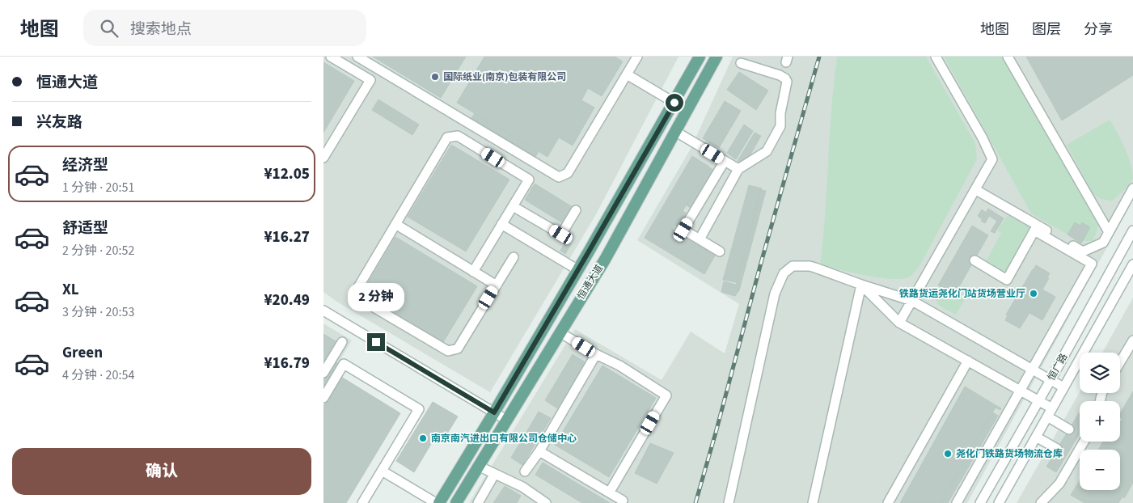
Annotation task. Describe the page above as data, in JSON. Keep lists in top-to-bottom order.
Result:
{
  "streets": {
    "main road": ["恒通大道"],
    "street": ["恒广路"]
  },
  "places": [
    "国际纸业(南京)包装有限公司",
    "铁路货运尧化门站货场营业厅",
    "南京南汽进出口有限公司仓储中心",
    "尧化门铁路货场物流仓库"
  ],
  "page": {
    "header": "地图",
    "search": "搜索地点",
    "nav": ["地图", "图层", "分享"],
    "banner": ["恒通大道", "兴友路"],
    "list": [
      {
        "name": "经济型",
        "note": "1 分钟 · 20:51",
        "value": "¥12.05"
      },
      {
        "name": "舒适型",
        "note": "2 分钟 · 20:52",
        "value": "¥16.27"
      },
      {
        "name": "XL",
        "note": "3 分钟 · 20:53",
        "value": "¥20.49"
      },
      {
        "name": "Green",
        "note": "4 分钟 · 20:54",
        "value": "¥16.79"
      }
    ],
    "bubble": "2 分钟",
    "map_buttons": ["+", "−"],
    "buttons": "确认"
  }
}
